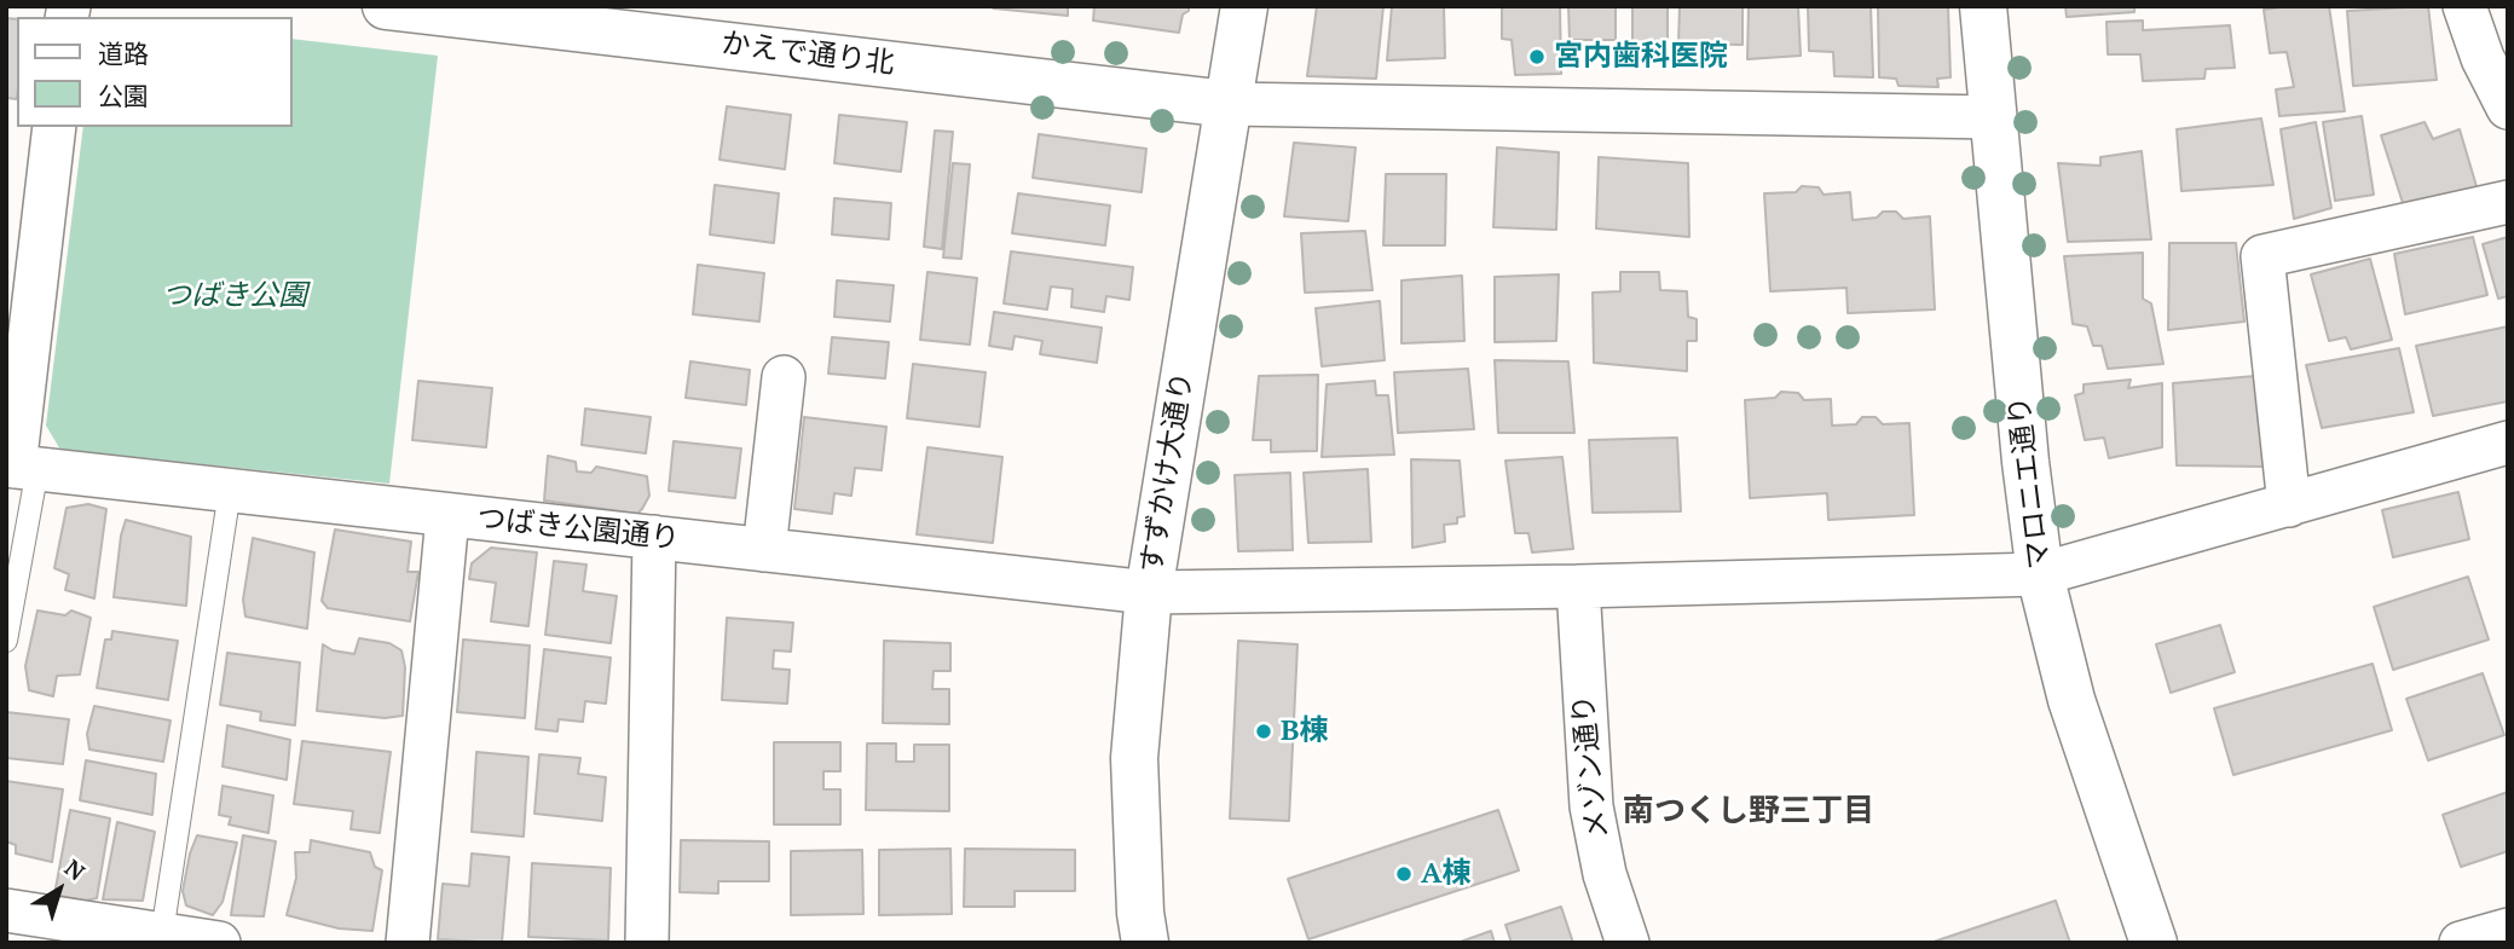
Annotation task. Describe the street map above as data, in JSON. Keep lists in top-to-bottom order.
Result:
{
  "streets": {
    "street": [
      "かえで通り北",
      "すずかけ大通り",
      "マロニエ通り",
      "つばき公園通り",
      "メゾン通り"
    ]
  },
  "crossings": [
    ["かえで通り北", "すずかけ大通り"],
    ["すずかけ大通り", "つばき公園通り"],
    ["マロニエ通り", "つばき公園通り"],
    ["つばき公園通り", "メゾン通り"]
  ],
  "districts": ["南つくし野三丁目"],
  "parks": ["つばき公園"],
  "places": ["宮内歯科医院", "B棟", "A棟"],
  "legend": ["道路", "公園"],
  "north": "top right"
}
